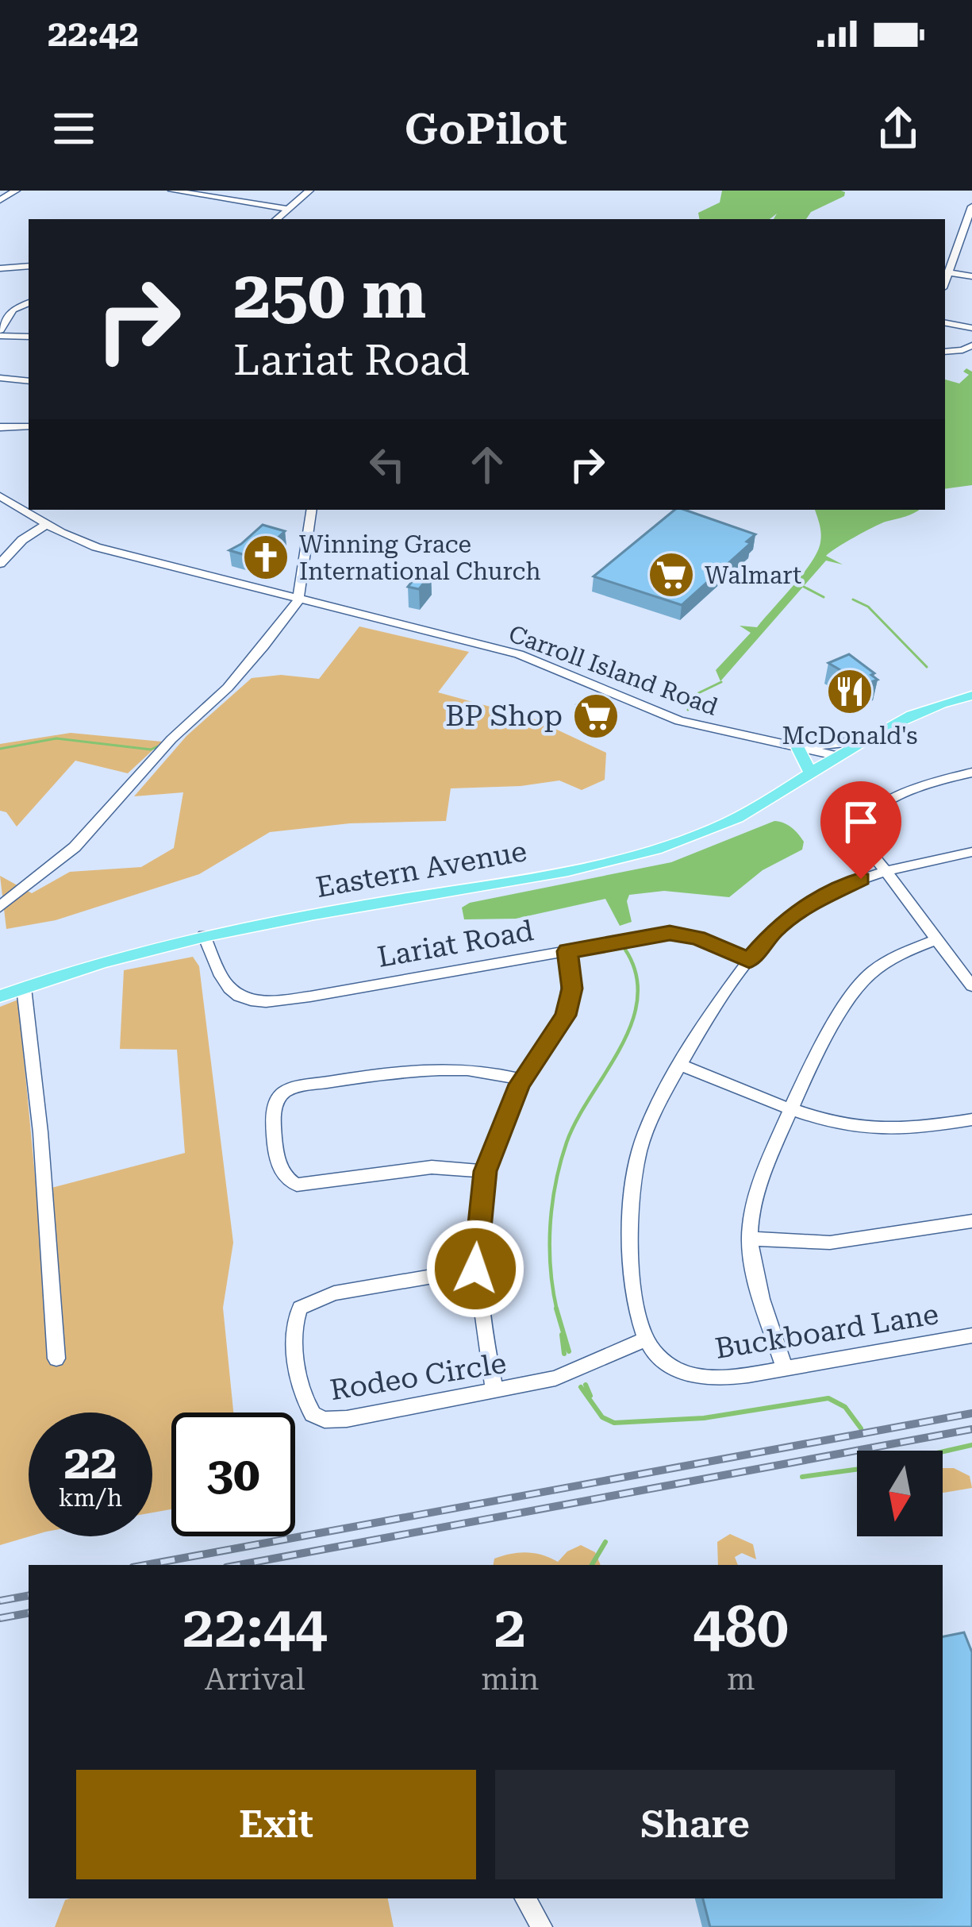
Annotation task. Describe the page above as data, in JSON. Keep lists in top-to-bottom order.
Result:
{
  "streets": {
    "main road": ["Eastern Avenue"],
    "street": [
      "Carroll Island Road",
      "Lariat Road",
      "Buckboard Lane",
      "Rodeo Circle"
    ]
  },
  "crossings": [
    ["Carroll Island Road", "Eastern Avenue"],
    ["Eastern Avenue", "Lariat Road"],
    ["Buckboard Lane", "Rodeo Circle"]
  ],
  "places": {
    "church": ["Winning Grace International Church"],
    "supermarket": ["Walmart", "BP Shop"],
    "restaurant": ["McDonald's"]
  },
  "north": "bottom",
  "page": {
    "status": "22:42",
    "header": "GoPilot",
    "turn": ["250 m", "Lariat Road"],
    "speed": "22 km/h",
    "limit": "30",
    "eta": [
      "22:44",
      "Arrival",
      "2",
      "min",
      "480",
      "m"
    ],
    "buttons": ["Exit", "Share"]
  }
}
